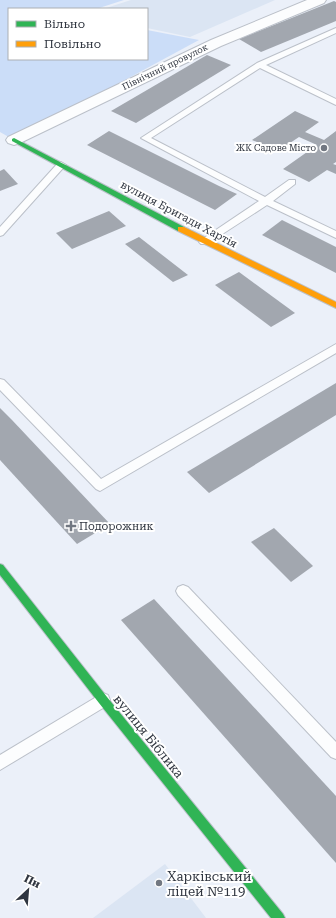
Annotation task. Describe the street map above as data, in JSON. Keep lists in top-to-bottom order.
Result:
{
  "streets": {
    "street": ["Північний провулок", "вулиця Бригади Хартія", "вулиця Біблика"]
  },
  "crossings": [
    ["Північний провулок", "вулиця Бригади Хартія"]
  ],
  "places": {
    "other": ["ЖК Садове Місто", "Харківський ліцей №119"],
    "health": ["Подорожник"]
  },
  "legend": ["Вільно", "Повільно"],
  "north": "top right"
}
